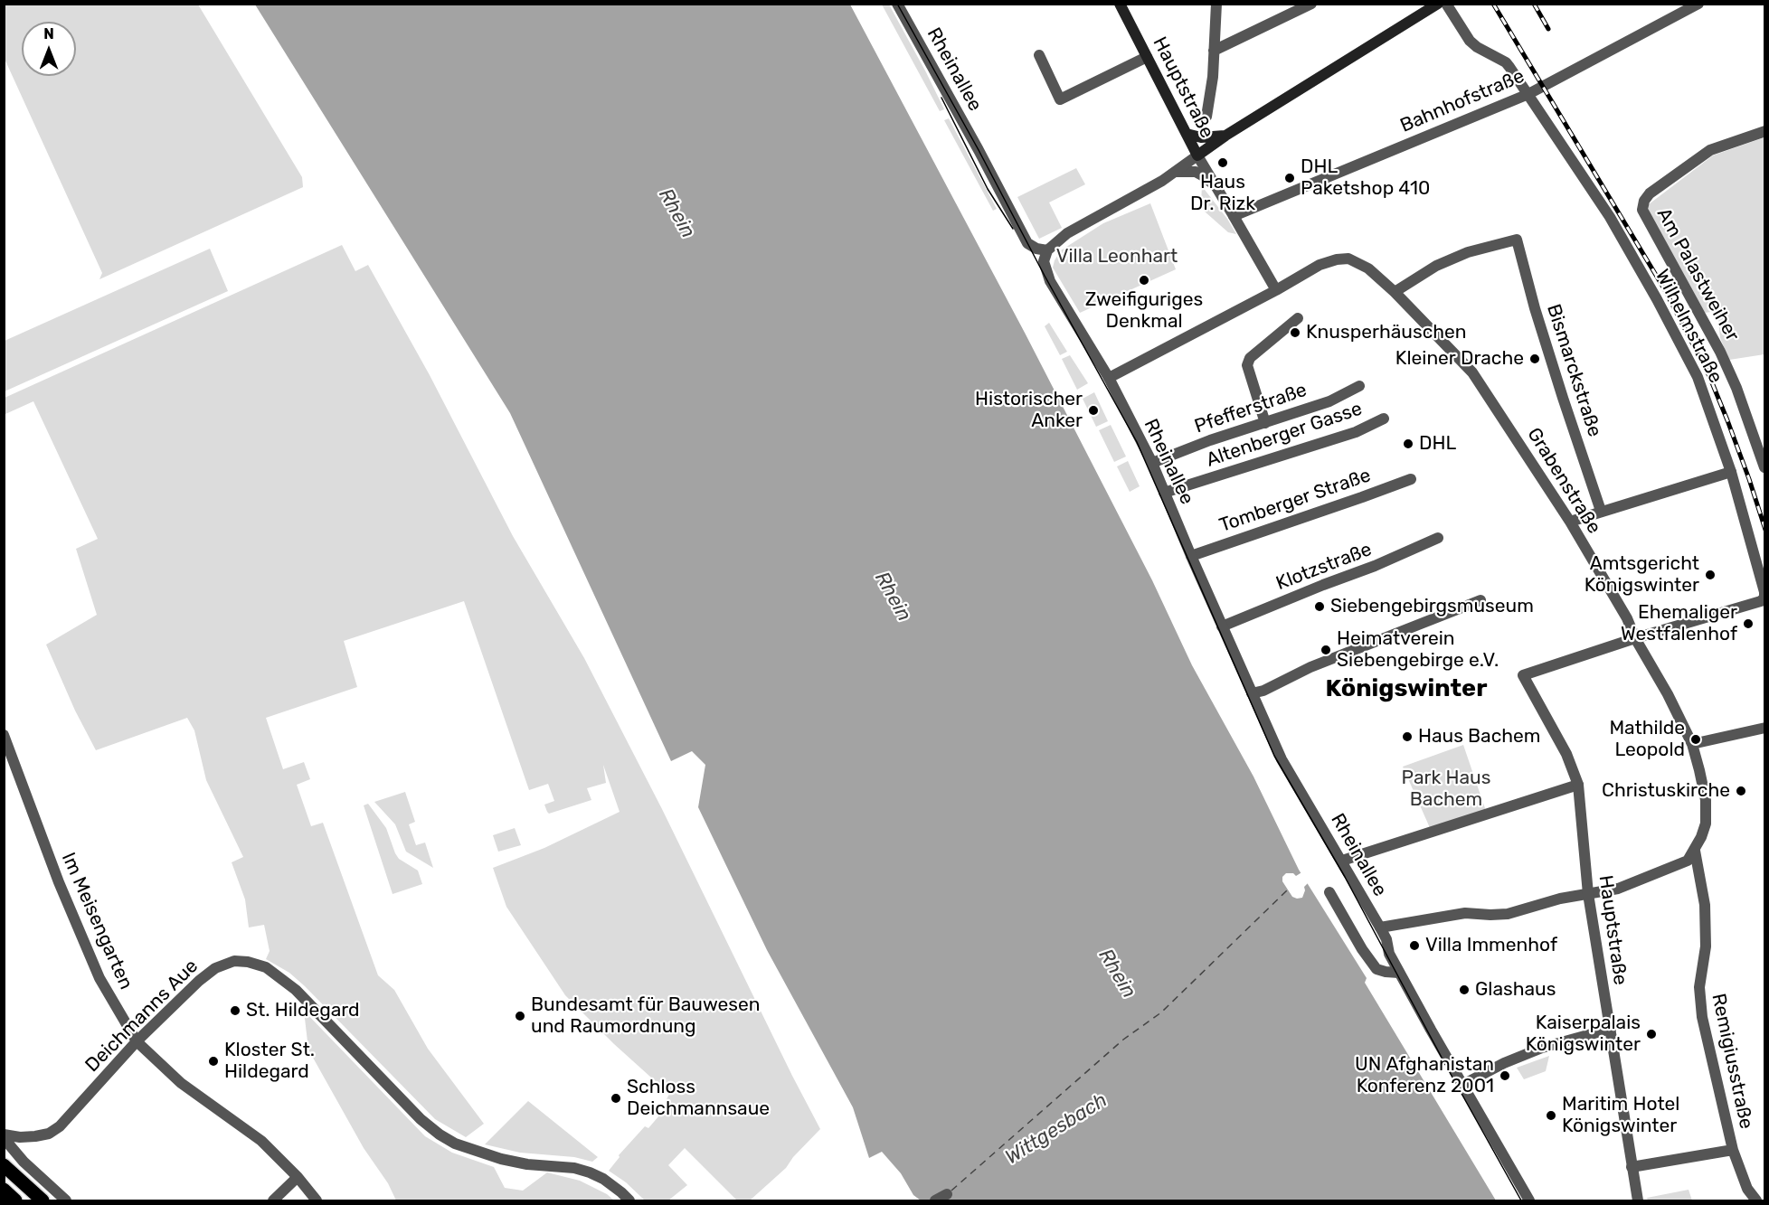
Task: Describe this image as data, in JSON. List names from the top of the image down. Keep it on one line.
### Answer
{"streets":{"main road":["Hauptstraße"],"street":["Rheinallee","Bahnhofstraße","Am Palastweiher","Wilhelmstraße","Bismarckstraße","Pfefferstraße","Altenberger Gasse","Grabenstraße","Tomberger Straße","Klotzstraße","Im Meisengarten","Deichmanns Aue","Remigiusstraße"]},"crossings":[["Rheinallee","Pfefferstraße"],["Rheinallee","Altenberger Gasse"],["Rheinallee","Grabenstraße"],["Rheinallee","Tomberger Straße"],["Rheinallee","Klotzstraße"],["Hauptstraße","Bahnhofstraße"],["Hauptstraße","Grabenstraße"],["Bahnhofstraße","Wilhelmstraße"],["Bismarckstraße","Grabenstraße"],["Grabenstraße","Remigiusstraße"],["Im Meisengarten","Deichmanns Aue"]],"districts":["Königswinter"],"water":["Rhein","Wittgesbach"],"parks":["Villa Leonhart","Park Haus Bachem"],"places":["Haus Dr. Rizk","DHL Paketshop 410","Zweifiguriges Denkmal","Knusperhäuschen","Kleiner Drache","Historischer Anker","DHL","Amtsgericht Königswinter","Siebengebirgsmuseum","Ehemaliger Westfalenhof","Heimatverein Siebengebirge e.V.","Haus Bachem","Mathilde Leopold","Christuskirche","Villa Immenhof","Glashaus","St. Hildegard","Bundesamt für Bauwesen und Raumordnung","Kaiserpalais Königswinter","Kloster St. Hildegard","UN Afghanistan Konferenz 2001","Schloss Deichmannsaue","Maritim Hotel Königswinter"],"north":"top"}
